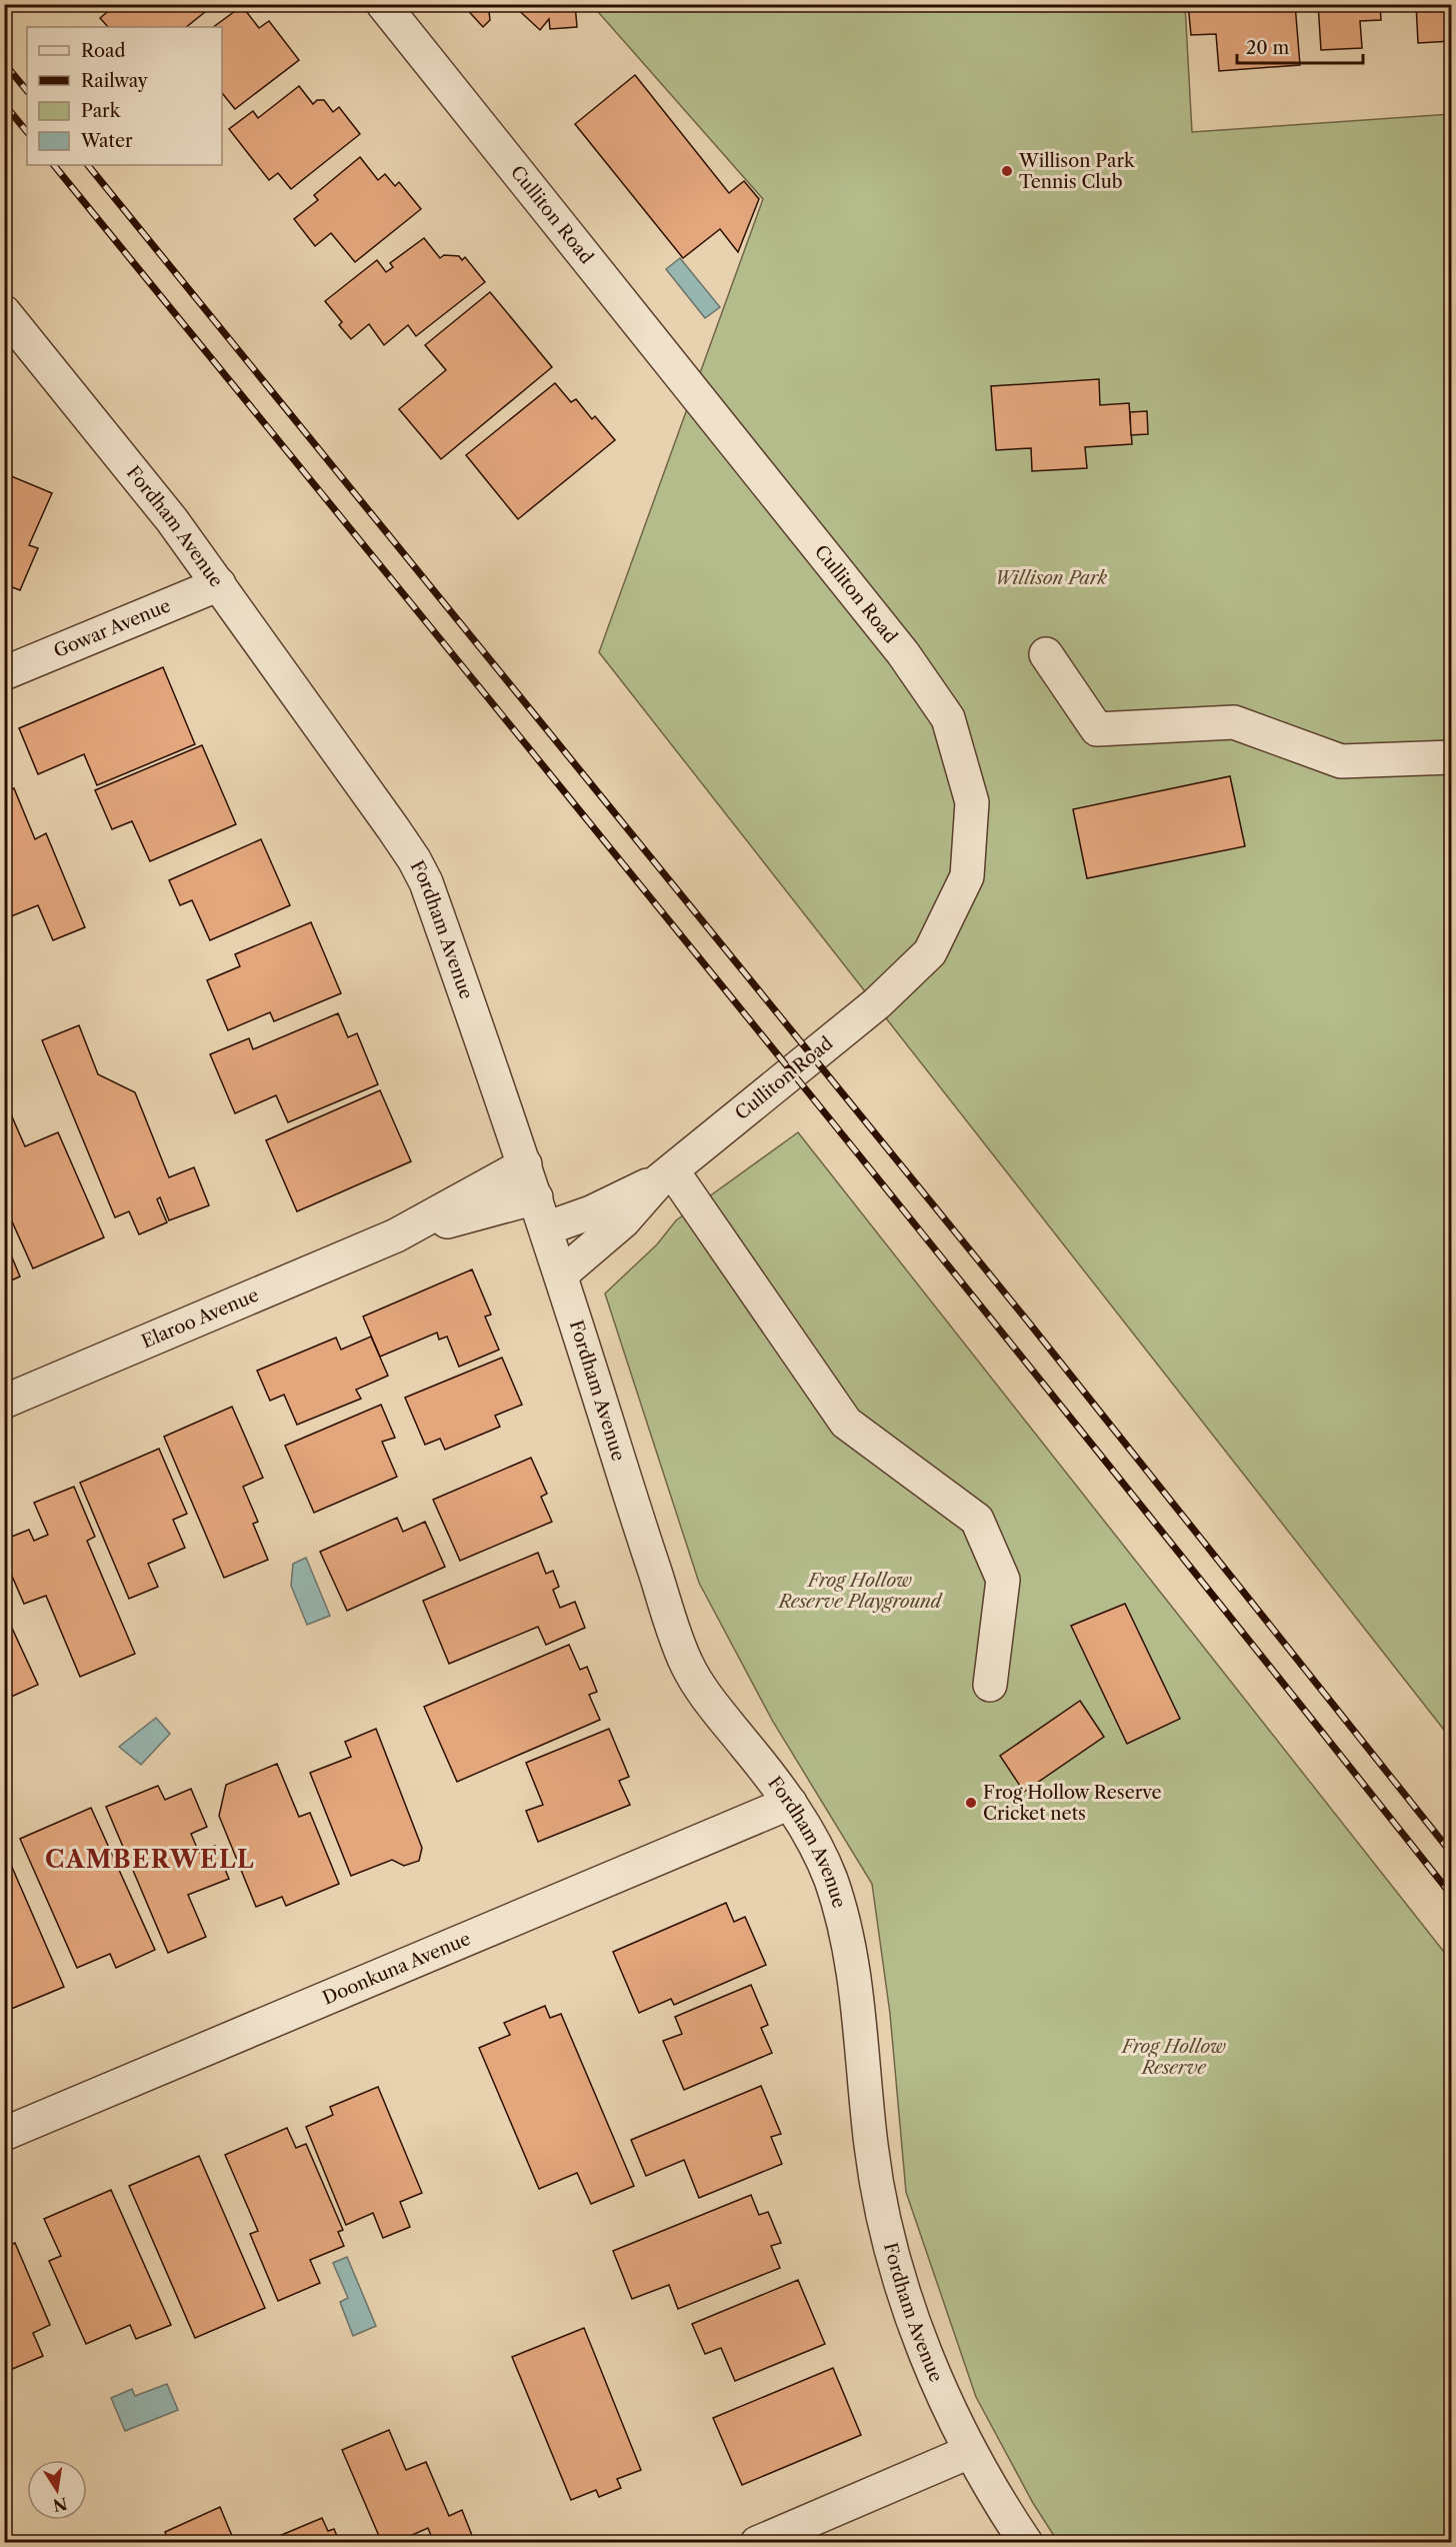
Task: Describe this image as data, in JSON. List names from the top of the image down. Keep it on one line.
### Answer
{"streets":{"street":["Culliton Road","Fordham Avenue","Gowar Avenue","Elaroo Avenue","Doonkuna Avenue"]},"crossings":[["Culliton Road","Fordham Avenue"],["Fordham Avenue","Gowar Avenue"],["Fordham Avenue","Elaroo Avenue"],["Fordham Avenue","Doonkuna Avenue"]],"districts":["CAMBERWELL"],"parks":["Willison Park","Frog Hollow Reserve Playground","Frog Hollow Reserve"],"places":["Willison Park Tennis Club","Frog Hollow Reserve Cricket nets"],"legend":["Road","Railway","Park","Water"],"scale_bar":"20 m","north":"bottom"}
